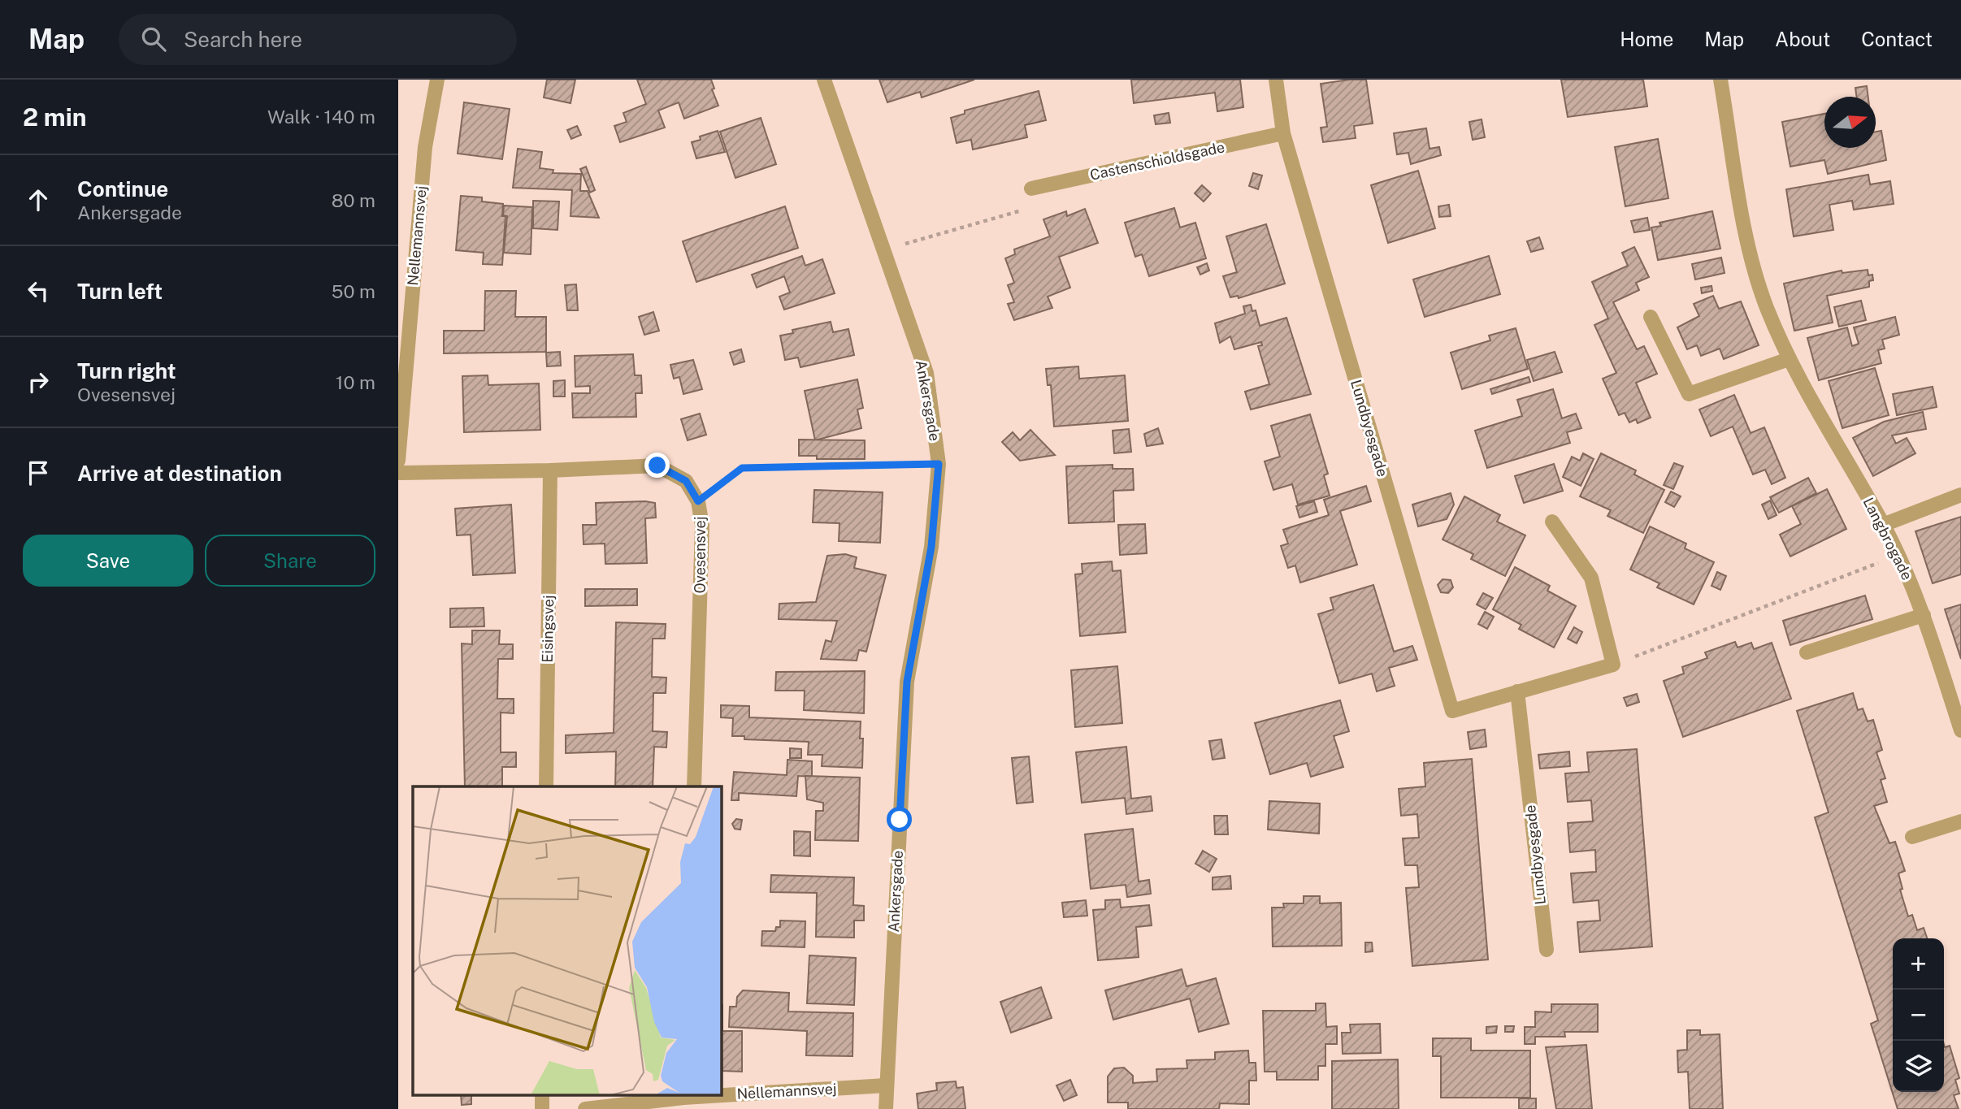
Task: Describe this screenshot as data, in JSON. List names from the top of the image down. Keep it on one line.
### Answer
{"streets":{"street":["Castenschioldsgade","Nellemannsvej","Ankersgade","Lundbyesgade","Langbrogade","Ovesensvej","Eisingsvej"]},"crossings":[["Castenschioldsgade","Lundbyesgade"],["Nellemannsvej","Ankersgade"],["Ovesensvej","Eisingsvej"]],"north":"right","page":{"header":"Map","search":"Search here","nav":["Home","Map","About","Contact"],"heading":["2 min","Walk · 140 m"],"list":[["Continue","Ankersgade","80 m"],["Turn left","50 m"],["Turn right","Ovesensvej","10 m"],"Arrive at destination"],"buttons":["Save","Share"],"map_buttons":["+","−"]}}
